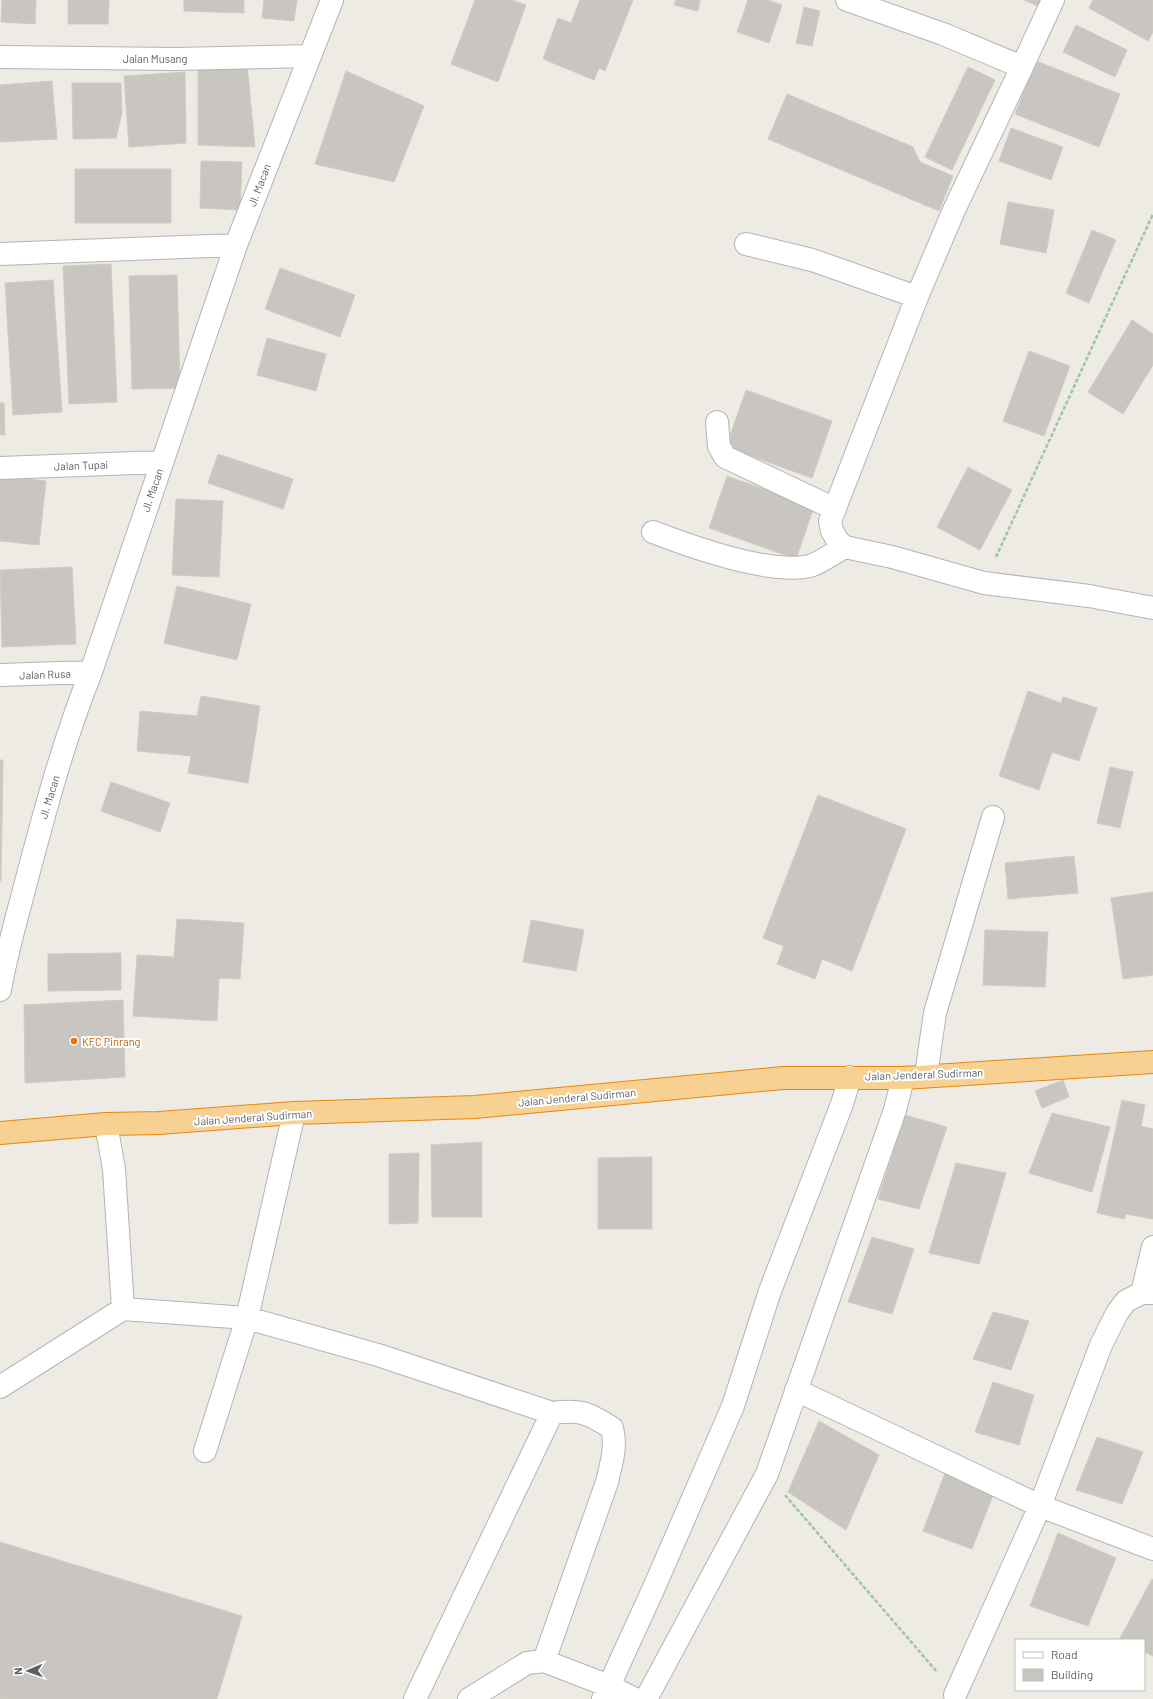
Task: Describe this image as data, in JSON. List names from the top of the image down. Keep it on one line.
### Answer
{"streets":{"highway":["Jalan Jenderal Sudirman"],"street":["Jalan Musang","Jl. Macan","Jalan Tupai","Jalan Rusa"]},"crossings":[["Jalan Musang","Jl. Macan"],["Jl. Macan","Jalan Tupai"],["Jl. Macan","Jalan Rusa"]],"places":["KFC Pinrang"],"legend":["Road","Building"],"north":"left"}
